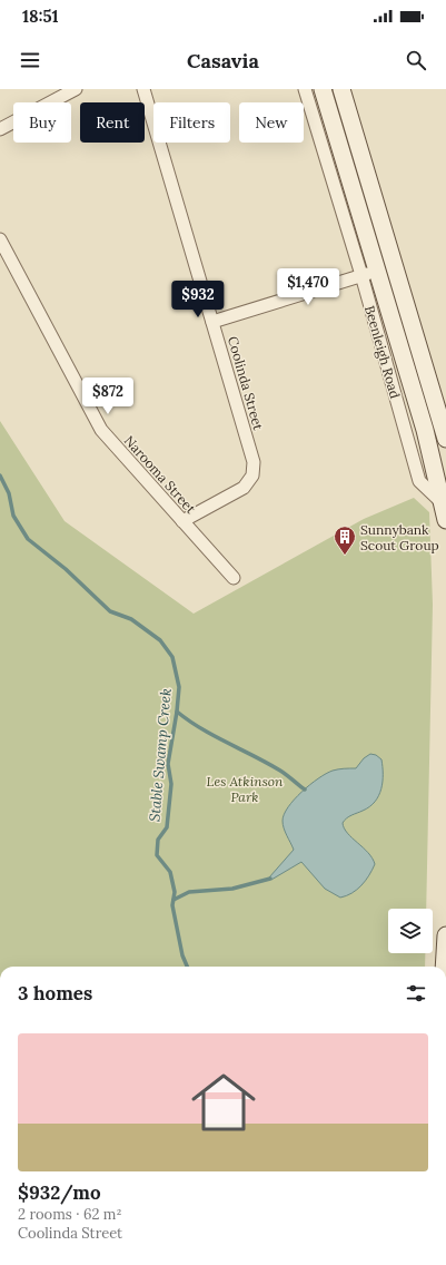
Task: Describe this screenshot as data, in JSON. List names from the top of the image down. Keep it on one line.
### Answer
{"streets":{"main road":["Beenleigh Road"],"street":["Coolinda Street","Narooma Street"]},"crossings":[["Coolinda Street","Narooma Street"]],"water":["Stable Swamp Creek"],"parks":["Les Atkinson Park"],"places":{"building":["Sunnybank Scout Group"]},"page":{"status":"18:51","header":"Casavia","chip":["Buy","Rent","Filters","New"],"price":["$1,470","$932","$872"],"heading":"3 homes","list":[{"name":"$932/mo","note":"2 rooms · 62 m² · Coolinda Street"}]}}
